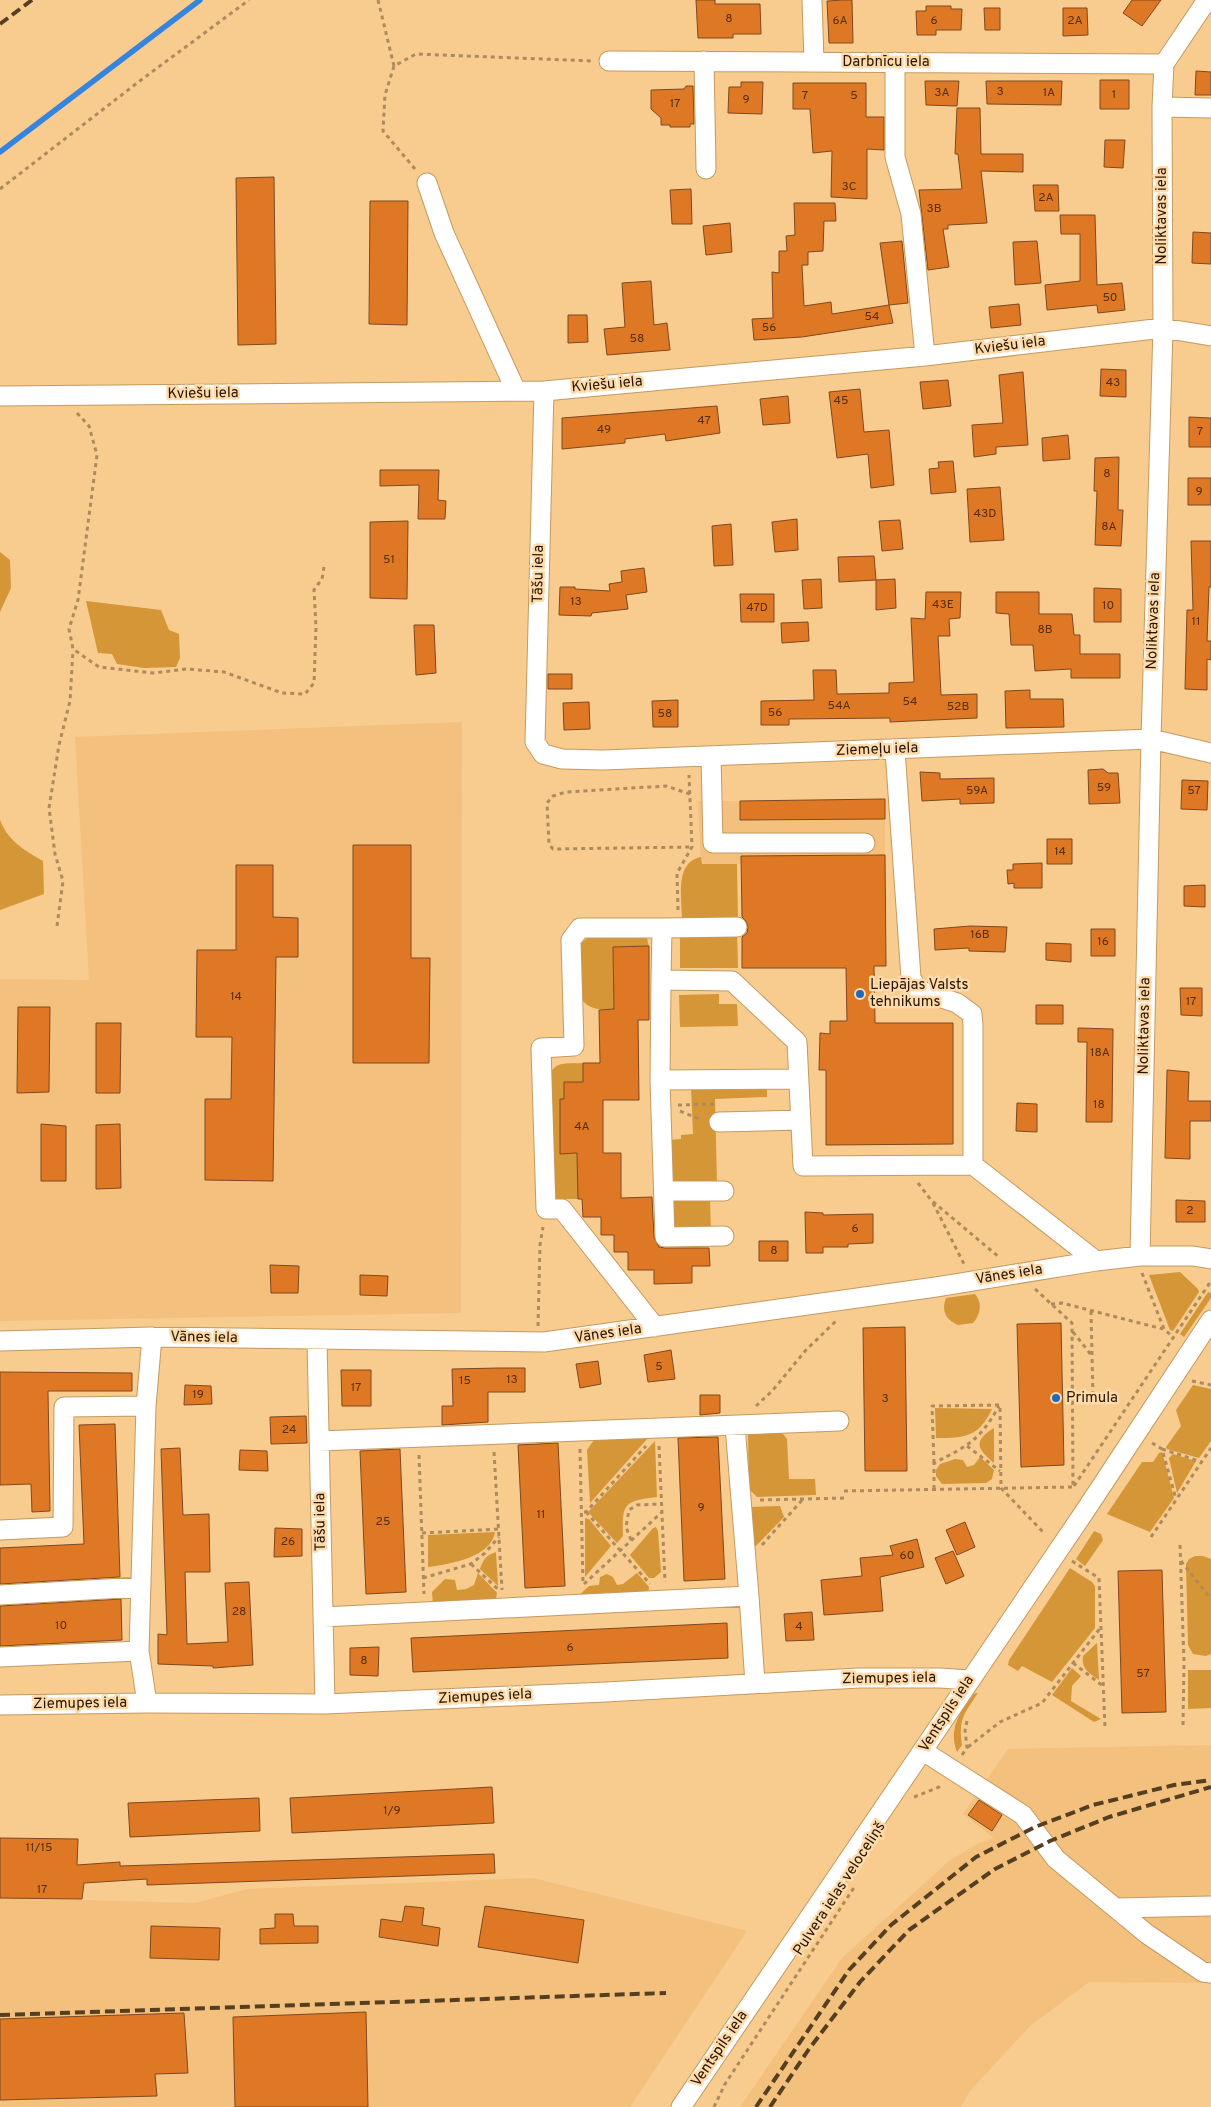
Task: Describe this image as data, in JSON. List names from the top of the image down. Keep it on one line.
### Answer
{"streets":{"street":["Darbnīcu iela","Noliktavas iela","Kviešu iela","Tāšu iela","Ziemeļu iela","Vānes iela","Ziemupes iela","Ventspils iela"],"path":["Pulvera ielas veloceliņš"]},"crossings":[["Darbnīcu iela","Noliktavas iela"],["Noliktavas iela","Kviešu iela"],["Noliktavas iela","Ziemeļu iela"],["Noliktavas iela","Vānes iela"],["Kviešu iela","Tāšu iela"],["Tāšu iela","Ziemeļu iela"],["Tāšu iela","Vānes iela"],["Tāšu iela","Ziemupes iela"],["Ziemupes iela","Ventspils iela"]],"places":["Liepājas Valsts tehnikums","Primula"],"house_numbers":["8","6A","6","2A","3","3A","1A","1","7","5","9","17","3C","2A","3B","50","54","56","58","43","45","47","49","7","8","9","43D","8A","51","13","43E","10","47D","11","8B","54","54A","52B","56","58","59","59A","57","14","16B","16","14","17","18A","18","4A","2","6","8","5","13","15","17","19","3","24","9","11","25","26","60","28","10","4","6","8","57","1/9","11/15","17"]}
